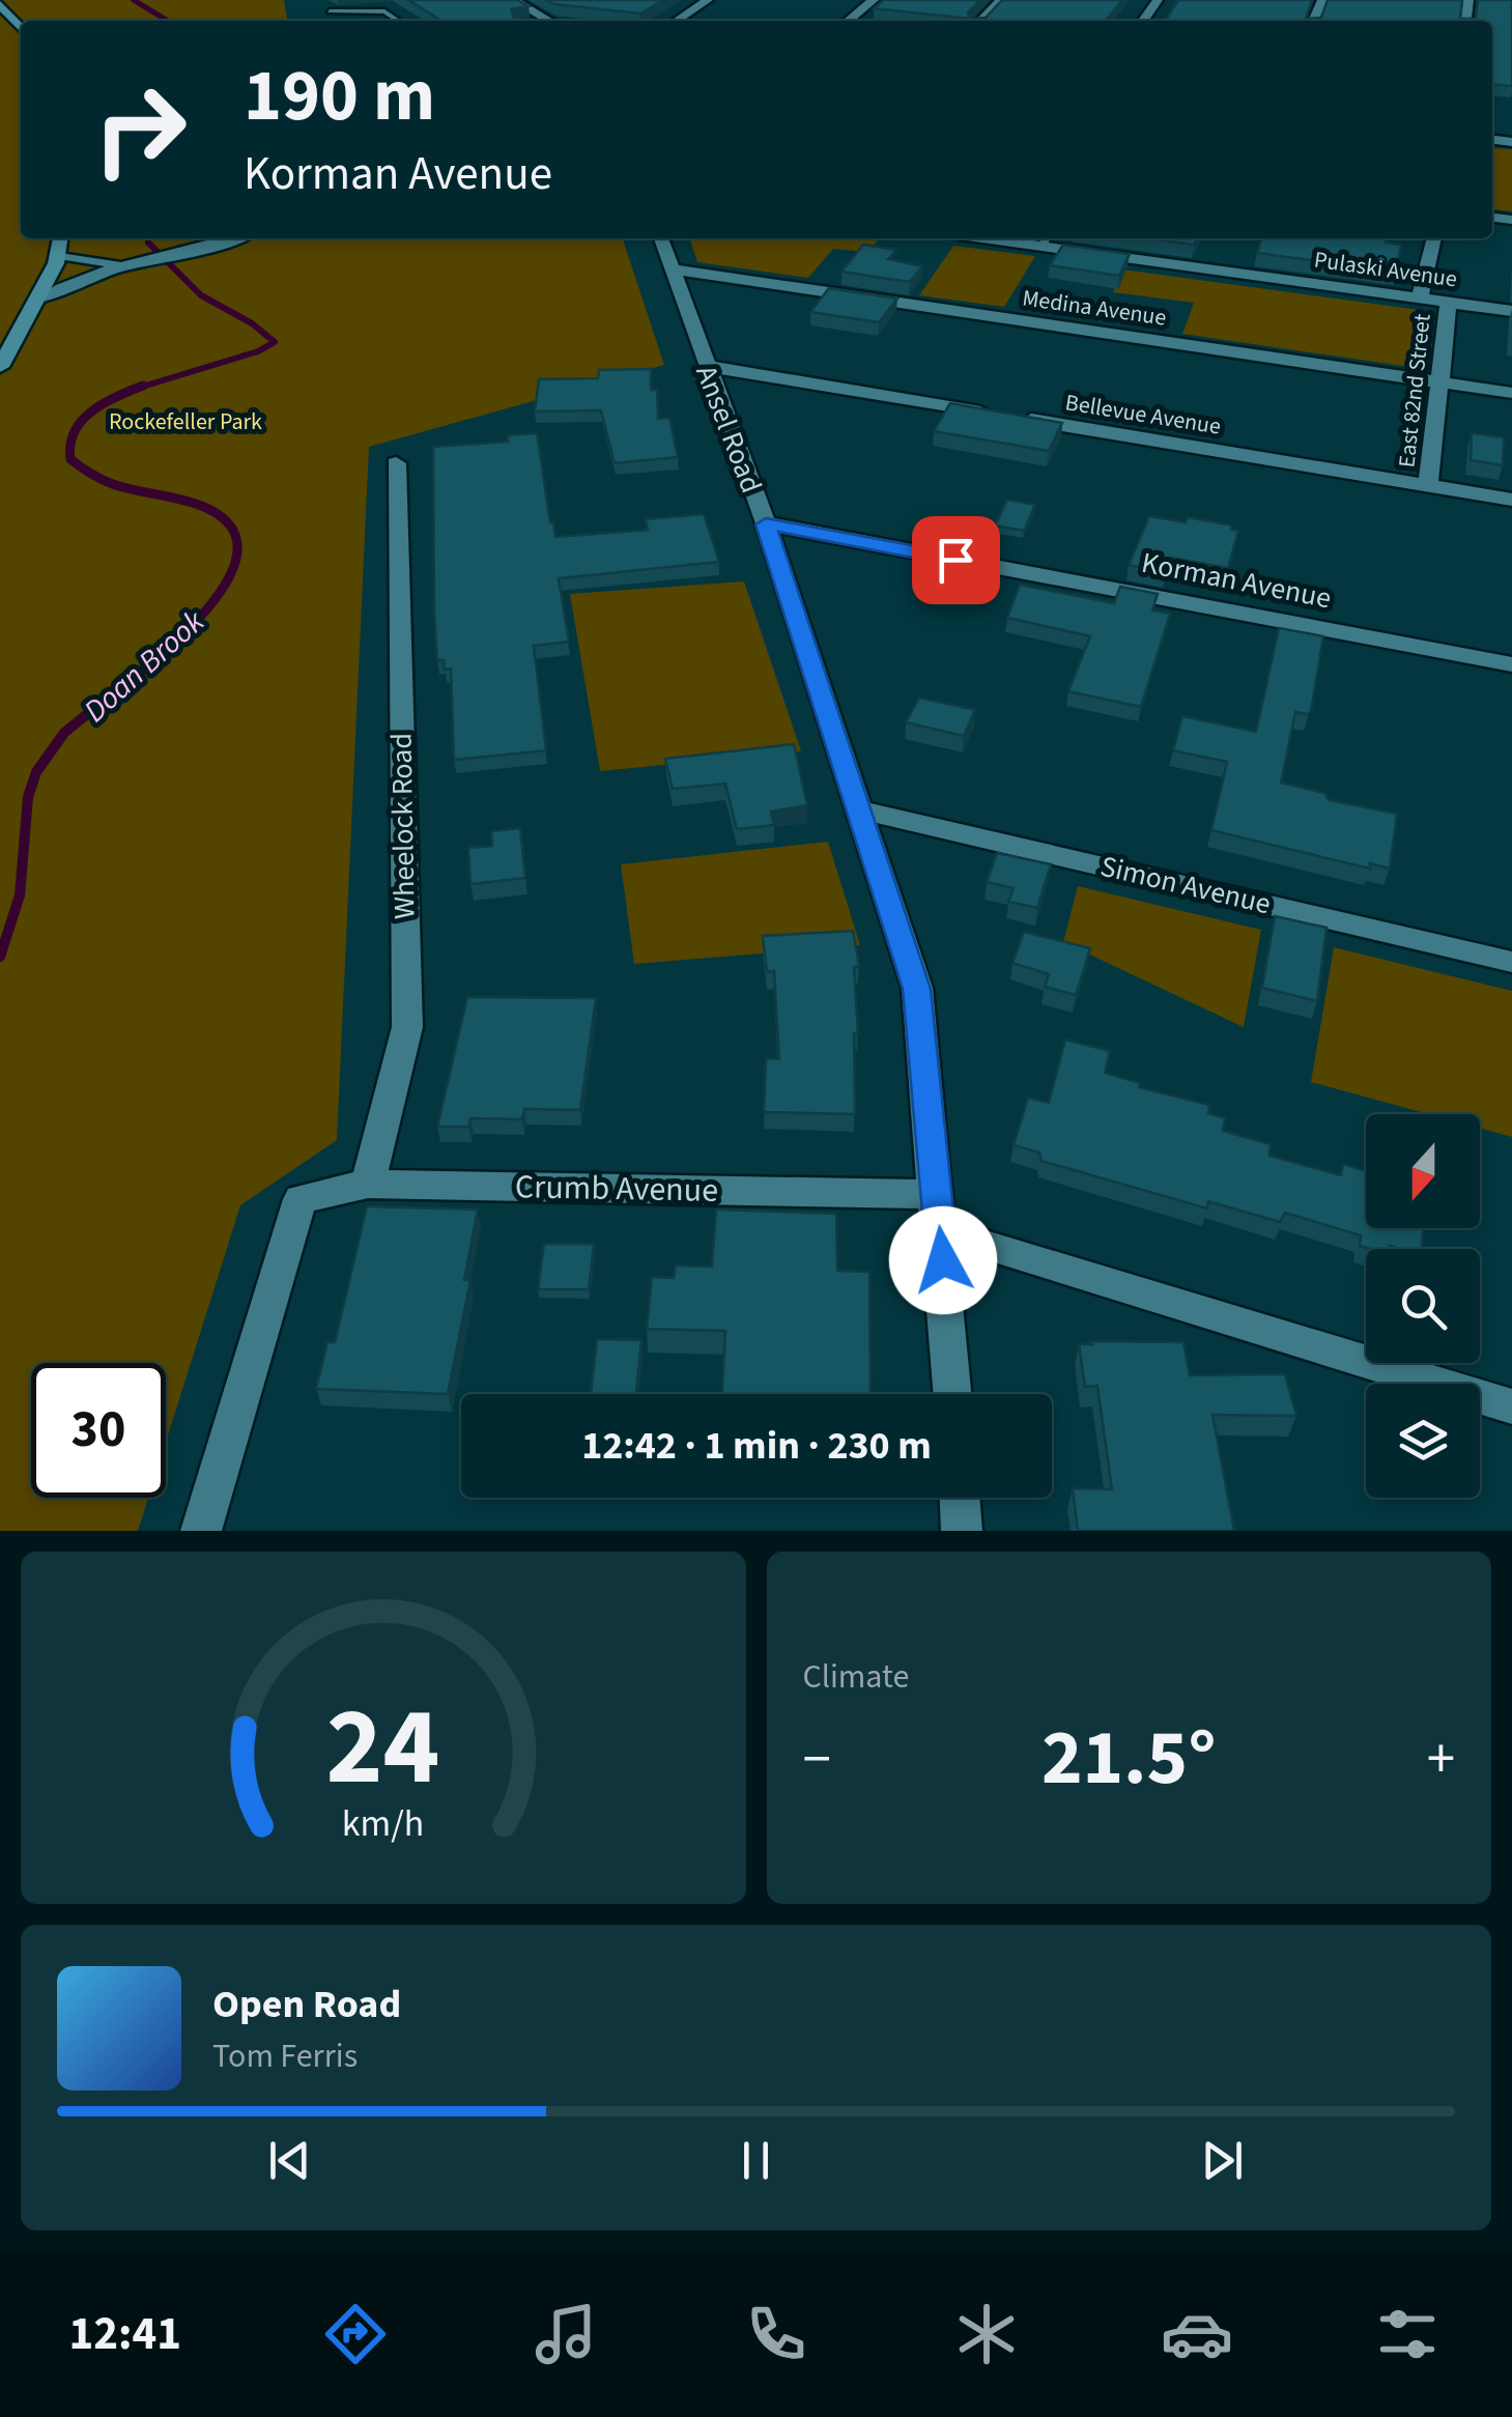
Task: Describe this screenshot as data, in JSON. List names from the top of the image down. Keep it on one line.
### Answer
{"streets":{"street":["Pulaski Avenue","Medina Avenue","East 82nd Street","Bellevue Avenue","Ansel Road","Korman Avenue","Wheelock Road","Simon Avenue","Crumb Avenue"]},"crossings":[["Pulaski Avenue","East 82nd Street"],["Medina Avenue","East 82nd Street"],["Medina Avenue","Ansel Road"],["East 82nd Street","Bellevue Avenue"],["Bellevue Avenue","Ansel Road"],["Ansel Road","Korman Avenue"],["Ansel Road","Simon Avenue"],["Ansel Road","Crumb Avenue"],["Wheelock Road","Crumb Avenue"]],"water":["Doan Brook"],"parks":["Rockefeller Park"],"north":"bottom","page":{"turn":["190 m","Korman Avenue"],"limit":"30","trip":"12:42 · 1 min · 230 m","tile":"Climate","heat":["−","21.5°","+"],"song":["Open Road","Tom Ferris"],"tabs":"12:41","gauge":["24","km/h"]}}
